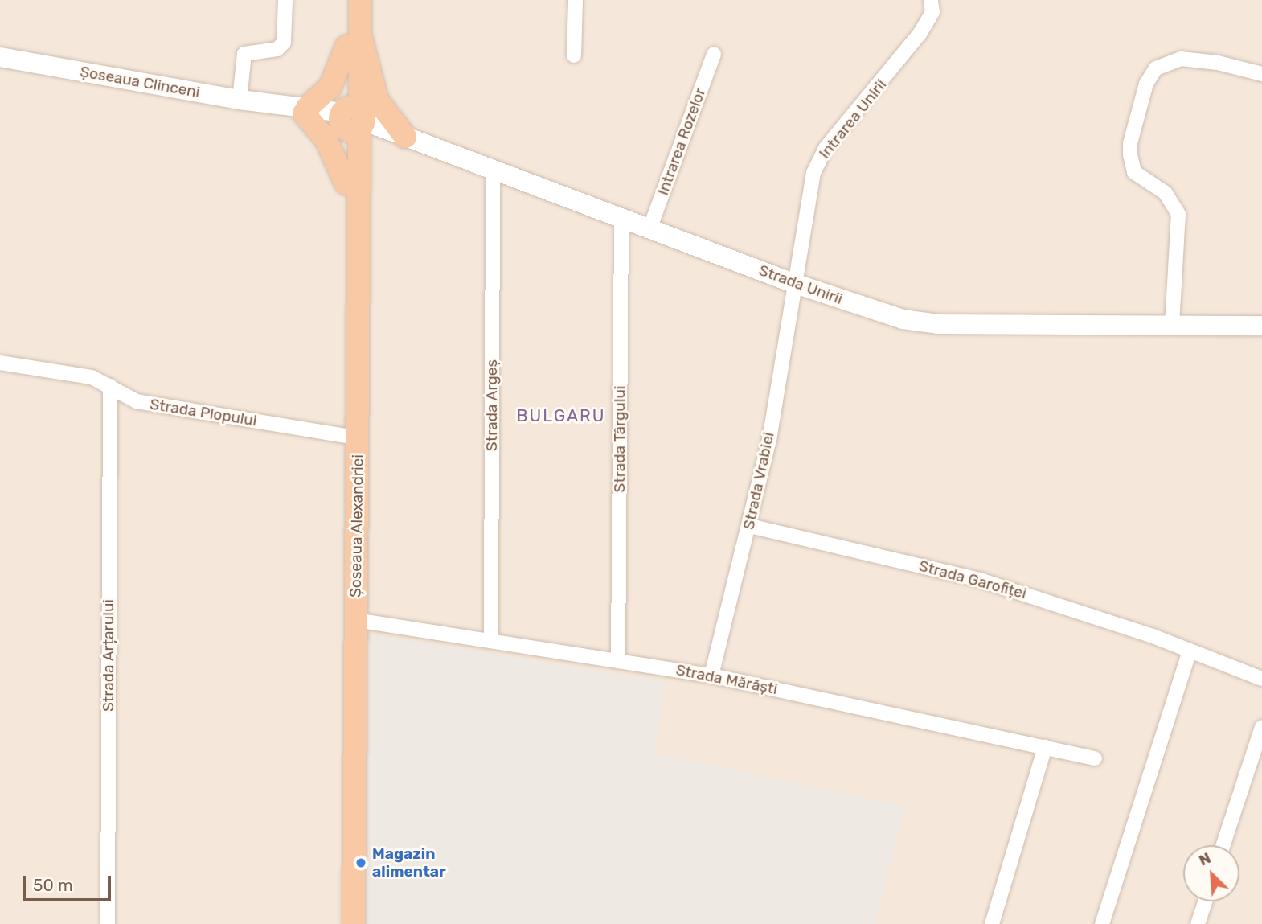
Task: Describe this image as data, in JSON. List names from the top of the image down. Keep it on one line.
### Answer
{"streets":{"highway":["Șoseaua Alexandriei"],"main road":["Șoseaua Clinceni","Strada Unirii"],"street":["Intrarea Unirii","Intrarea Rozelor","Strada Argeș","Strada Plopului","Strada Târgului","Strada Vrabiei","Strada Garofiței","Strada Arțarului","Strada Mărăști"]},"crossings":[["Șoseaua Clinceni","Strada Unirii"],["Șoseaua Clinceni","Șoseaua Alexandriei"],["Intrarea Unirii","Strada Unirii"],["Intrarea Unirii","Strada Vrabiei"],["Intrarea Rozelor","Strada Unirii"],["Strada Unirii","Strada Argeș"],["Strada Unirii","Strada Târgului"],["Strada Unirii","Strada Vrabiei"],["Strada Unirii","Șoseaua Alexandriei"],["Strada Argeș","Strada Mărăști"],["Strada Plopului","Șoseaua Alexandriei"],["Strada Plopului","Strada Arțarului"],["Strada Târgului","Strada Mărăști"],["Strada Vrabiei","Strada Garofiței"],["Strada Vrabiei","Strada Mărăști"],["Șoseaua Alexandriei","Strada Mărăști"]],"districts":["BULGARU"],"places":["Magazin alimentar"],"scale_bar":"50 m","north":"top left"}
